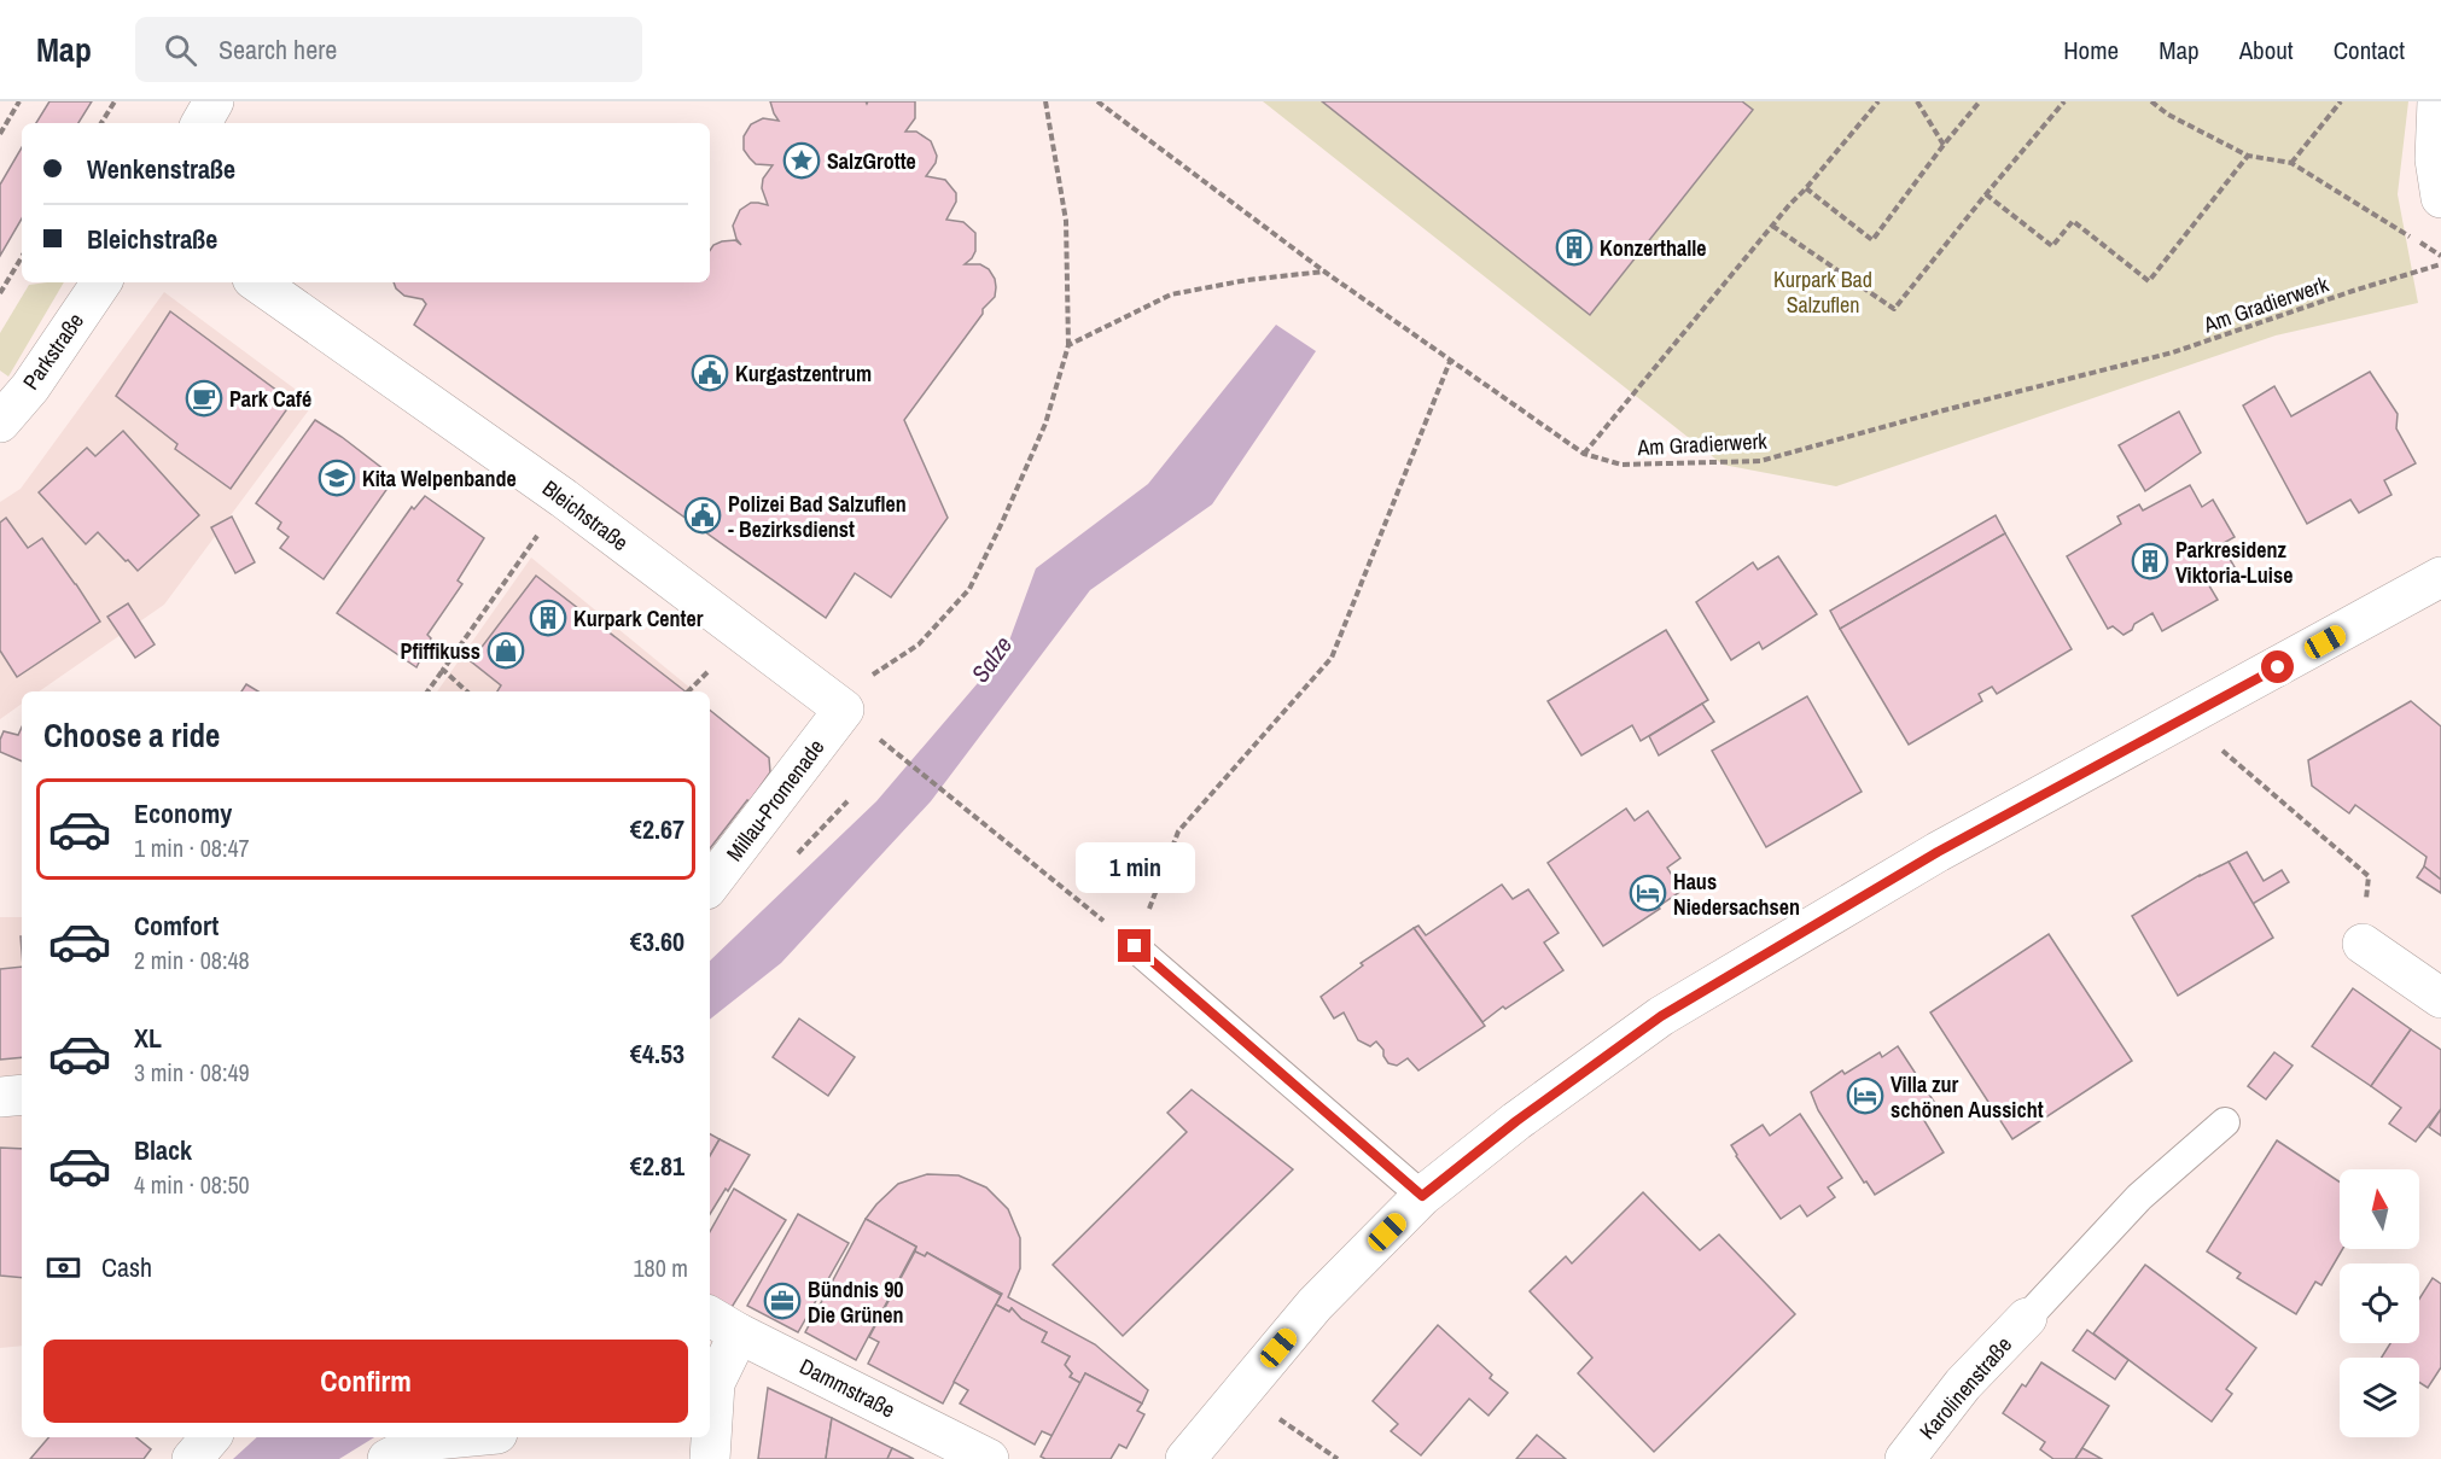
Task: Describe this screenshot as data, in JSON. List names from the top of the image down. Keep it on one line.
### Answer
{"streets":{"street":["Parkstraße","Bleichstraße","Millau-Promenade","Dammstraße","Karolinenstraße"],"path":["Am Gradierwerk"]},"crossings":[["Bleichstraße","Millau-Promenade"]],"water":["Salze"],"parks":["Kurpark Bad Salzuflen"],"places":{"place":["SalzGrotte"],"building":["Konzerthalle","Parkresidenz Viktoria-Luise","Kurpark Center"],"public building":["Kurgastzentrum","Polizei Bad Salzuflen - Bezirksdienst"],"cafe":["Park Café"],"school or university":["Kita Welpenbande"],"shop":["Pfiffikuss"],"hotel":["Haus Niedersachsen","Villa zur schönen Aussicht"],"office":["Bündnis 90 Die Grünen"]},"north":"top","page":{"header":"Map","search":"Search here","nav":["Home","Map","About","Contact"],"banner":["Wenkenstraße","Bleichstraße"],"heading":"Choose a ride","list":[{"name":"Economy","note":"1 min · 08:47","value":"€2.67"},{"name":"Comfort","note":"2 min · 08:48","value":"€3.60"},{"name":"XL","note":"3 min · 08:49","value":"€4.53"},{"name":"Black","note":"4 min · 08:50","value":"€2.81"}],"bubble":"1 min","pay":["Cash","180 m"],"buttons":"Confirm"}}
